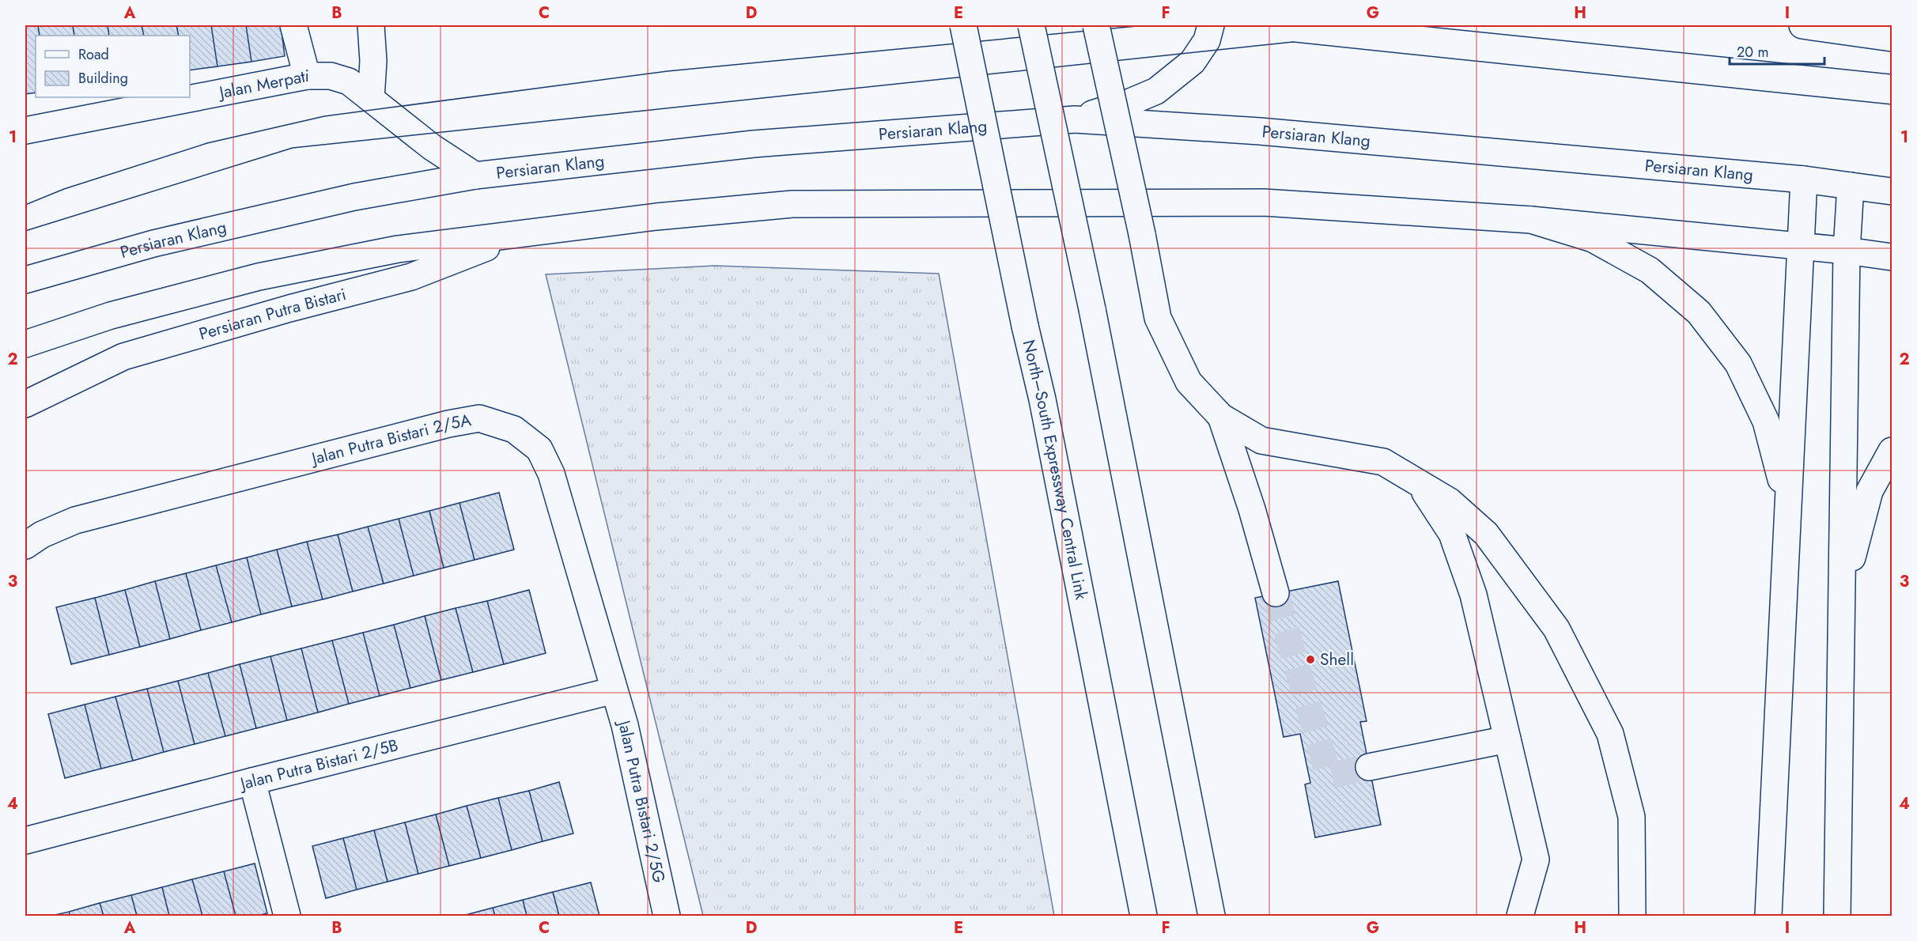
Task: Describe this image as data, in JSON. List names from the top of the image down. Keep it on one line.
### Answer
{"streets":{"main road":["Jalan Merpati","Persiaran Klang","Persiaran Putra Bistari","Jalan Putra Bistari 2/5A","North–South Expressway Central Link","Jalan Putra Bistari 2/5B","Jalan Putra Bistari 2/5G"]},"crossings":[["Jalan Merpati","Persiaran Klang"],["Jalan Putra Bistari 2/5A","Jalan Putra Bistari 2/5B"],["Jalan Putra Bistari 2/5A","Jalan Putra Bistari 2/5G"],["Jalan Putra Bistari 2/5B","Jalan Putra Bistari 2/5G"]],"places":["Shell"],"legend":["Road","Building"],"scale_bar":"20 m","grid":{"columns":["A","B","C","D","E","F","G","H","I"],"rows":["1","2","3","4"]}}
